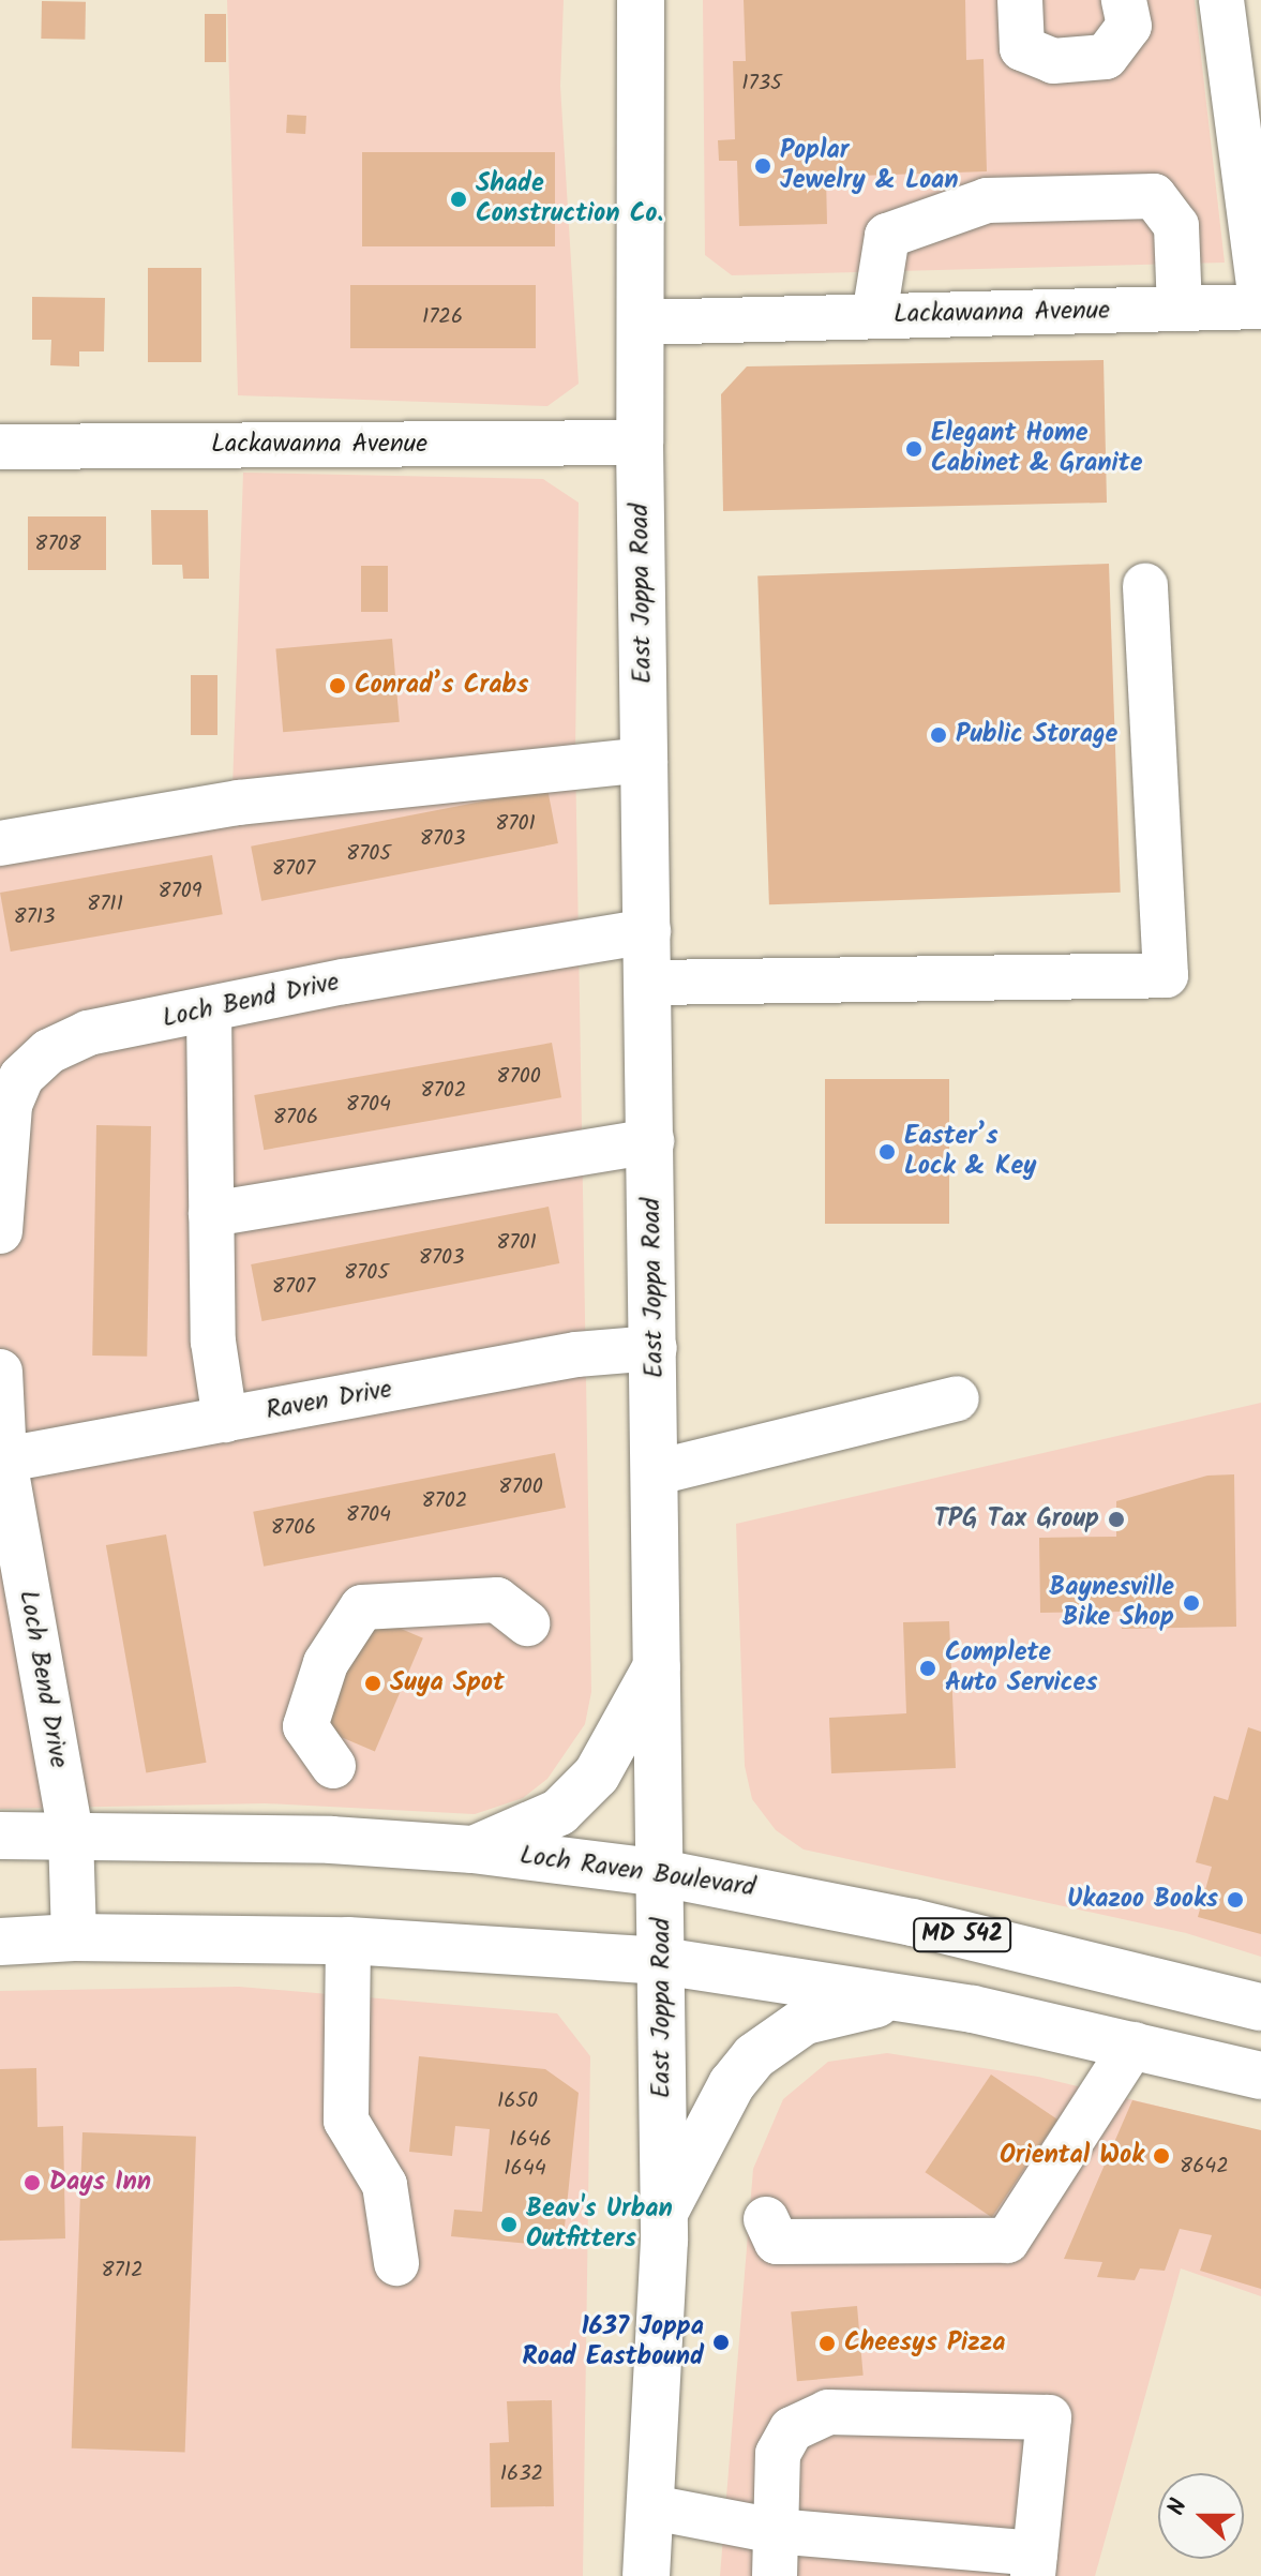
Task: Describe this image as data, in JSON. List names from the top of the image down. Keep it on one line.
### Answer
{"streets":{"main road":["East Joppa Road","Loch Raven Boulevard","MD 542"],"street":["Lackawanna Avenue","Loch Bend Drive","Raven Drive"]},"crossings":[["Lackawanna Avenue","East Joppa Road"],["East Joppa Road","Loch Bend Drive"],["East Joppa Road","Raven Drive"],["East Joppa Road","Loch Raven Boulevard"],["Loch Bend Drive","Raven Drive"],["Loch Bend Drive","Loch Raven Boulevard"]],"places":["Poplar Jewelry & Loan","Shade Construction Co.","Elegant Home Cabinet & Granite","Conrad’s Crabs","Public Storage","Easter’s Lock & Key","TPG Tax Group","Baynesville Bike Shop","Complete Auto Services","Suya Spot","Ukazoo Books","Oriental Wok","Days Inn","Beav's Urban Outfitters","1637 Joppa Road Eastbound","Cheesys Pizza"],"house_numbers":["1735","1726","8708","8701","8703","8705","8707","8709","8711","8713","8700","8702","8704","8706","8701","8703","8705","8707","8700","8702","8704","8706","1650","1646","8642","1644","8712","1632"],"north":"left"}
